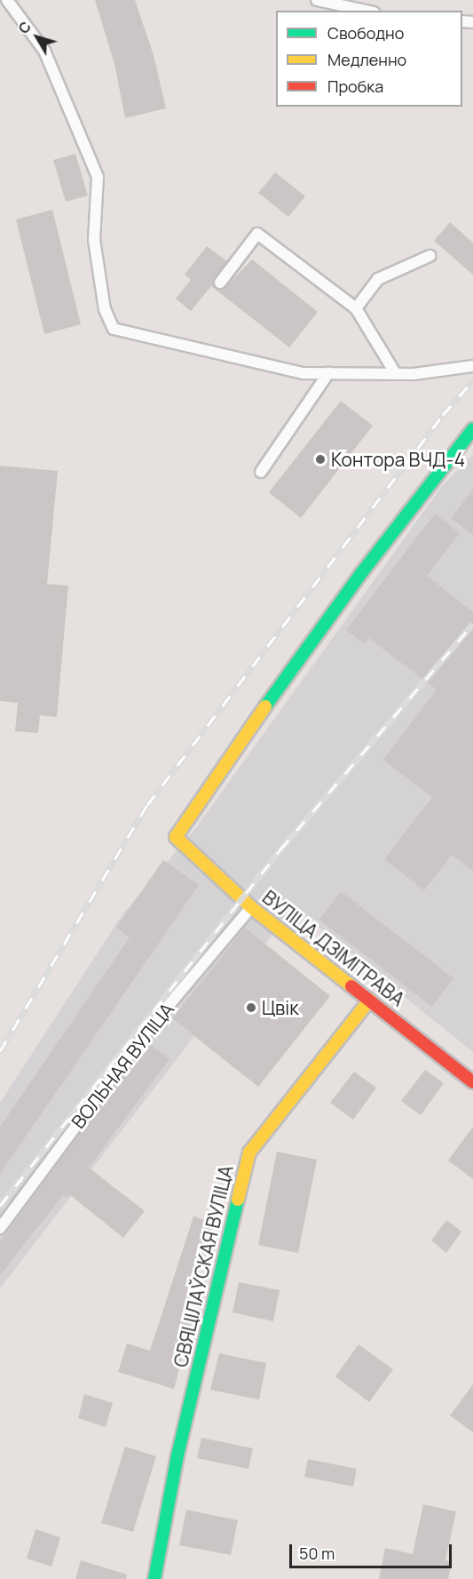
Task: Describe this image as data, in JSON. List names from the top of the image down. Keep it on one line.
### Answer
{"streets":{"street":["ВУЛІЦА ДЗІМІТРАВА","СВЯЦІЛАЎСКАЯ ВУЛІЦА"],"lane":["ВОЛЬНАЯ ВУЛІЦА"]},"crossings":[["ВУЛІЦА ДЗІМІТРАВА","ВОЛЬНАЯ ВУЛІЦА"],["ВУЛІЦА ДЗІМІТРАВА","СВЯЦІЛАЎСКАЯ ВУЛІЦА"]],"places":["Контора ВЧД-4","Цвік"],"legend":["Свободно","Медленно","Пробка"],"scale_bar":"50 m","north":"top left"}
